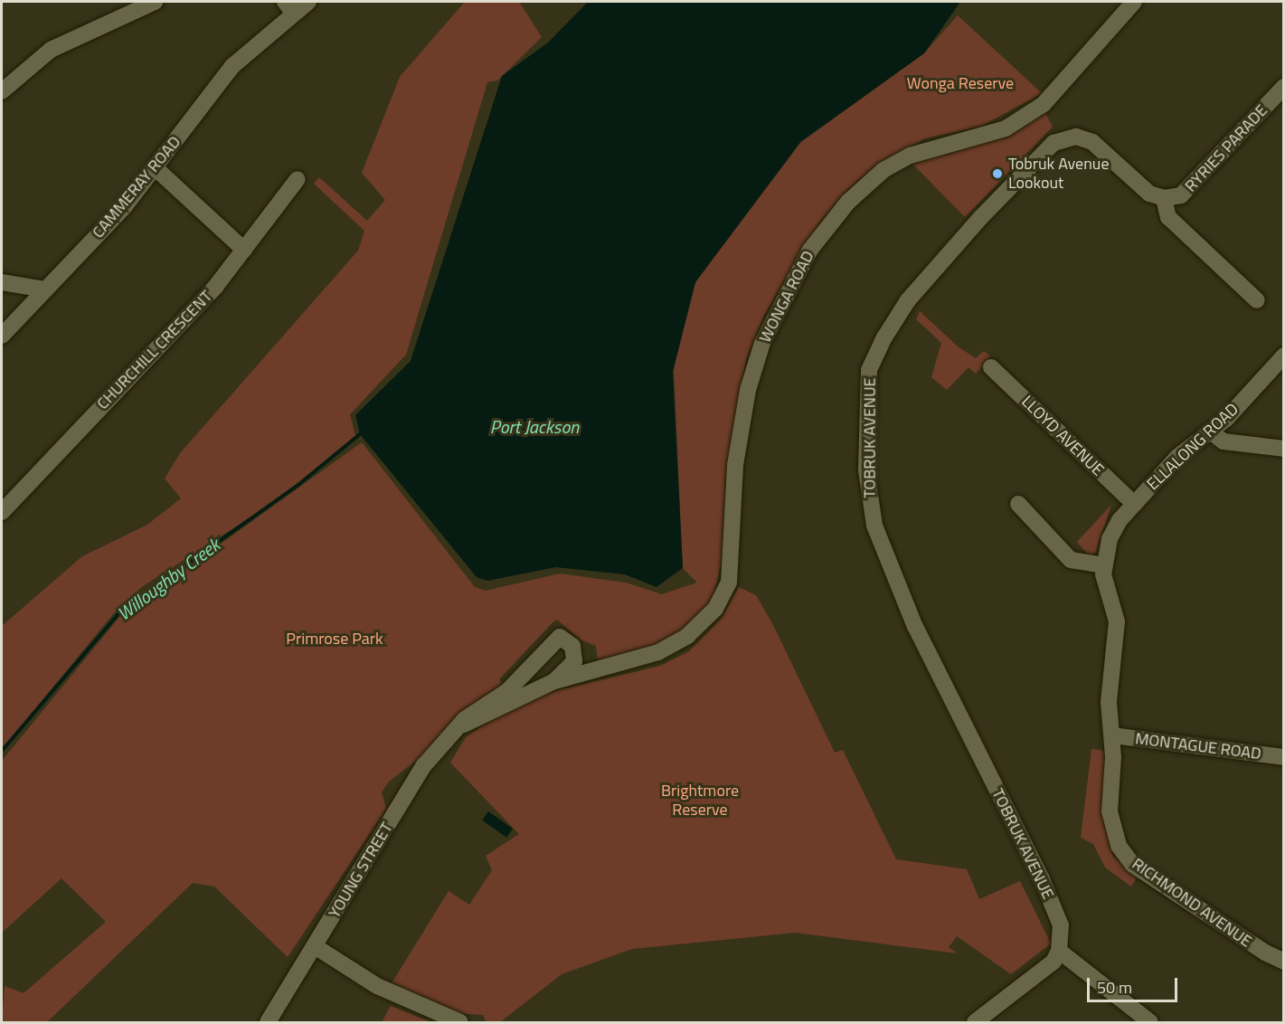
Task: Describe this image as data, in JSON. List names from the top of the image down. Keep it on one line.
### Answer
{"streets":{"street":["RYRIES PARADE","CAMMERAY ROAD","WONGA ROAD","CHURCHILL CRESCENT","LLOYD AVENUE","TOBRUK AVENUE","ELLALONG ROAD","MONTAGUE ROAD","YOUNG STREET","RICHMOND AVENUE"]},"crossings":[["RYRIES PARADE","TOBRUK AVENUE"],["WONGA ROAD","YOUNG STREET"],["LLOYD AVENUE","ELLALONG ROAD"],["ELLALONG ROAD","MONTAGUE ROAD"],["ELLALONG ROAD","RICHMOND AVENUE"],["MONTAGUE ROAD","RICHMOND AVENUE"]],"water":["Port Jackson","Willoughby Creek"],"parks":["Wonga Reserve","Primrose Park","Brightmore Reserve"],"places":["Tobruk Avenue Lookout"],"scale_bar":"50 m"}
